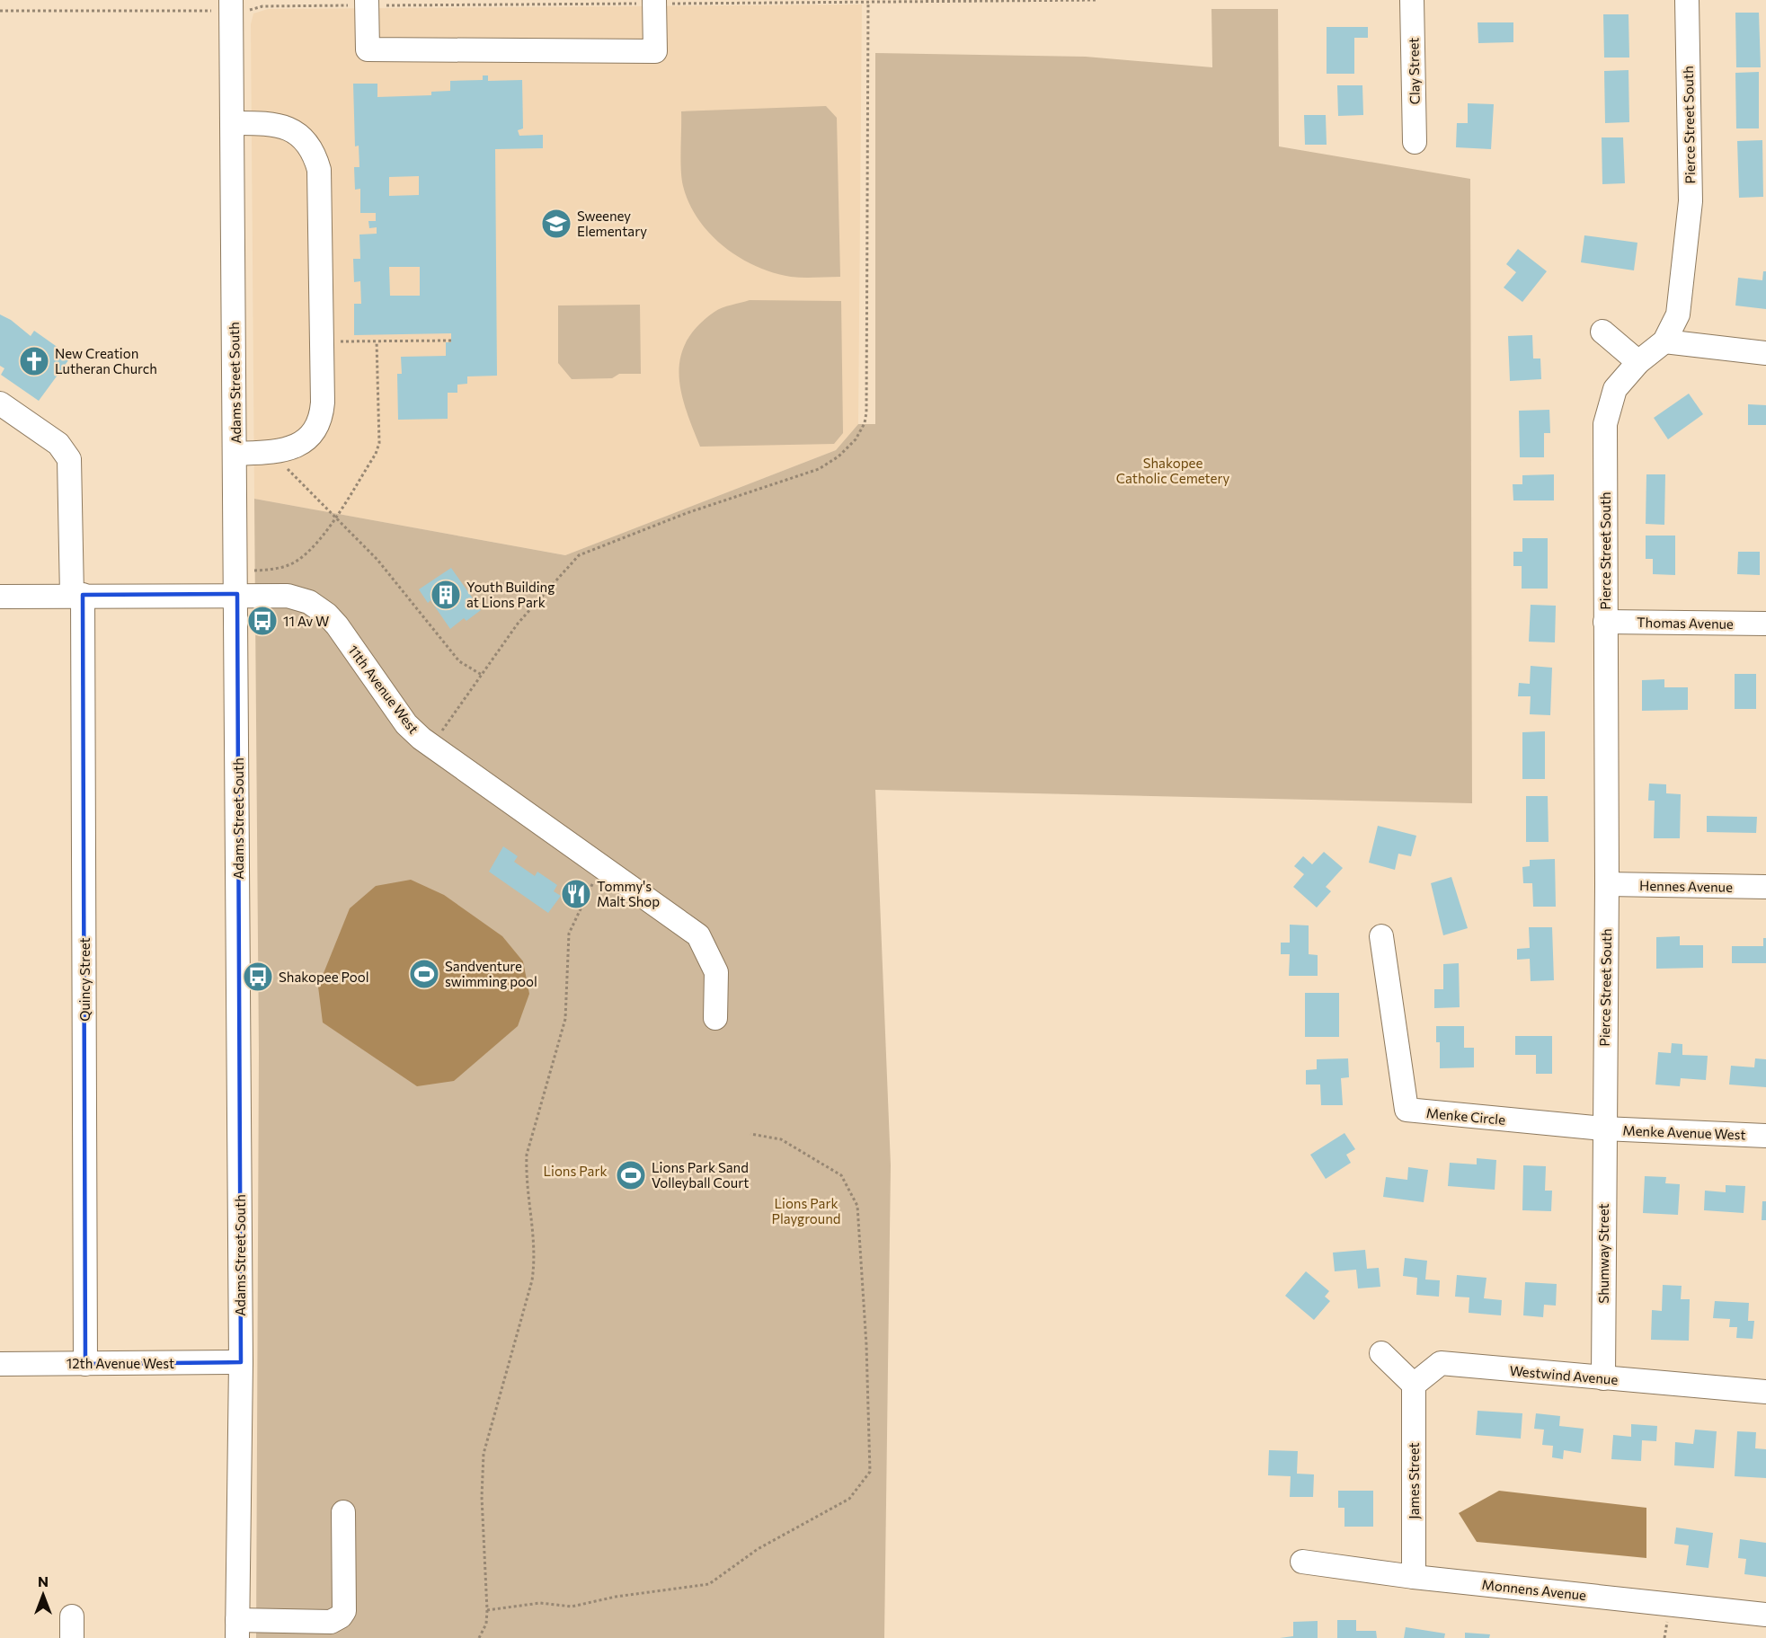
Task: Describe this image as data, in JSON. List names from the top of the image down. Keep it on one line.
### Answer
{"streets":{"street":["Clay Street","Pierce Street South","Adams Street South","Thomas Avenue","11th Avenue West","Hennes Avenue","Quincy Street","Menke Circle","Menke Avenue West","Shumway Street","12th Avenue West","Westwind Avenue","James Street","Monnens Avenue"]},"crossings":[["Pierce Street South","Thomas Avenue"],["Pierce Street South","Hennes Avenue"],["Pierce Street South","Menke Circle"],["Pierce Street South","Menke Avenue West"],["Pierce Street South","Shumway Street"],["Adams Street South","11th Avenue West"],["Adams Street South","12th Avenue West"],["11th Avenue West","Quincy Street"],["Quincy Street","12th Avenue West"],["Menke Circle","Menke Avenue West"],["Menke Circle","Shumway Street"],["Menke Avenue West","Shumway Street"],["Shumway Street","Westwind Avenue"],["Westwind Avenue","James Street"],["James Street","Monnens Avenue"]],"parks":["Shakopee Catholic Cemetery","Lions Park","Lions Park Playground"],"places":{"school or university":["Sweeney Elementary"],"church":["New Creation Lutheran Church"],"building":["Youth Building at Lions Park"],"bus stop":["11 Av W","Shakopee Pool"],"restaurant":["Tommy's Malt Shop"],"sports":["Sandventure swimming pool","Lions Park Sand Volleyball Court"]},"north":"top"}
